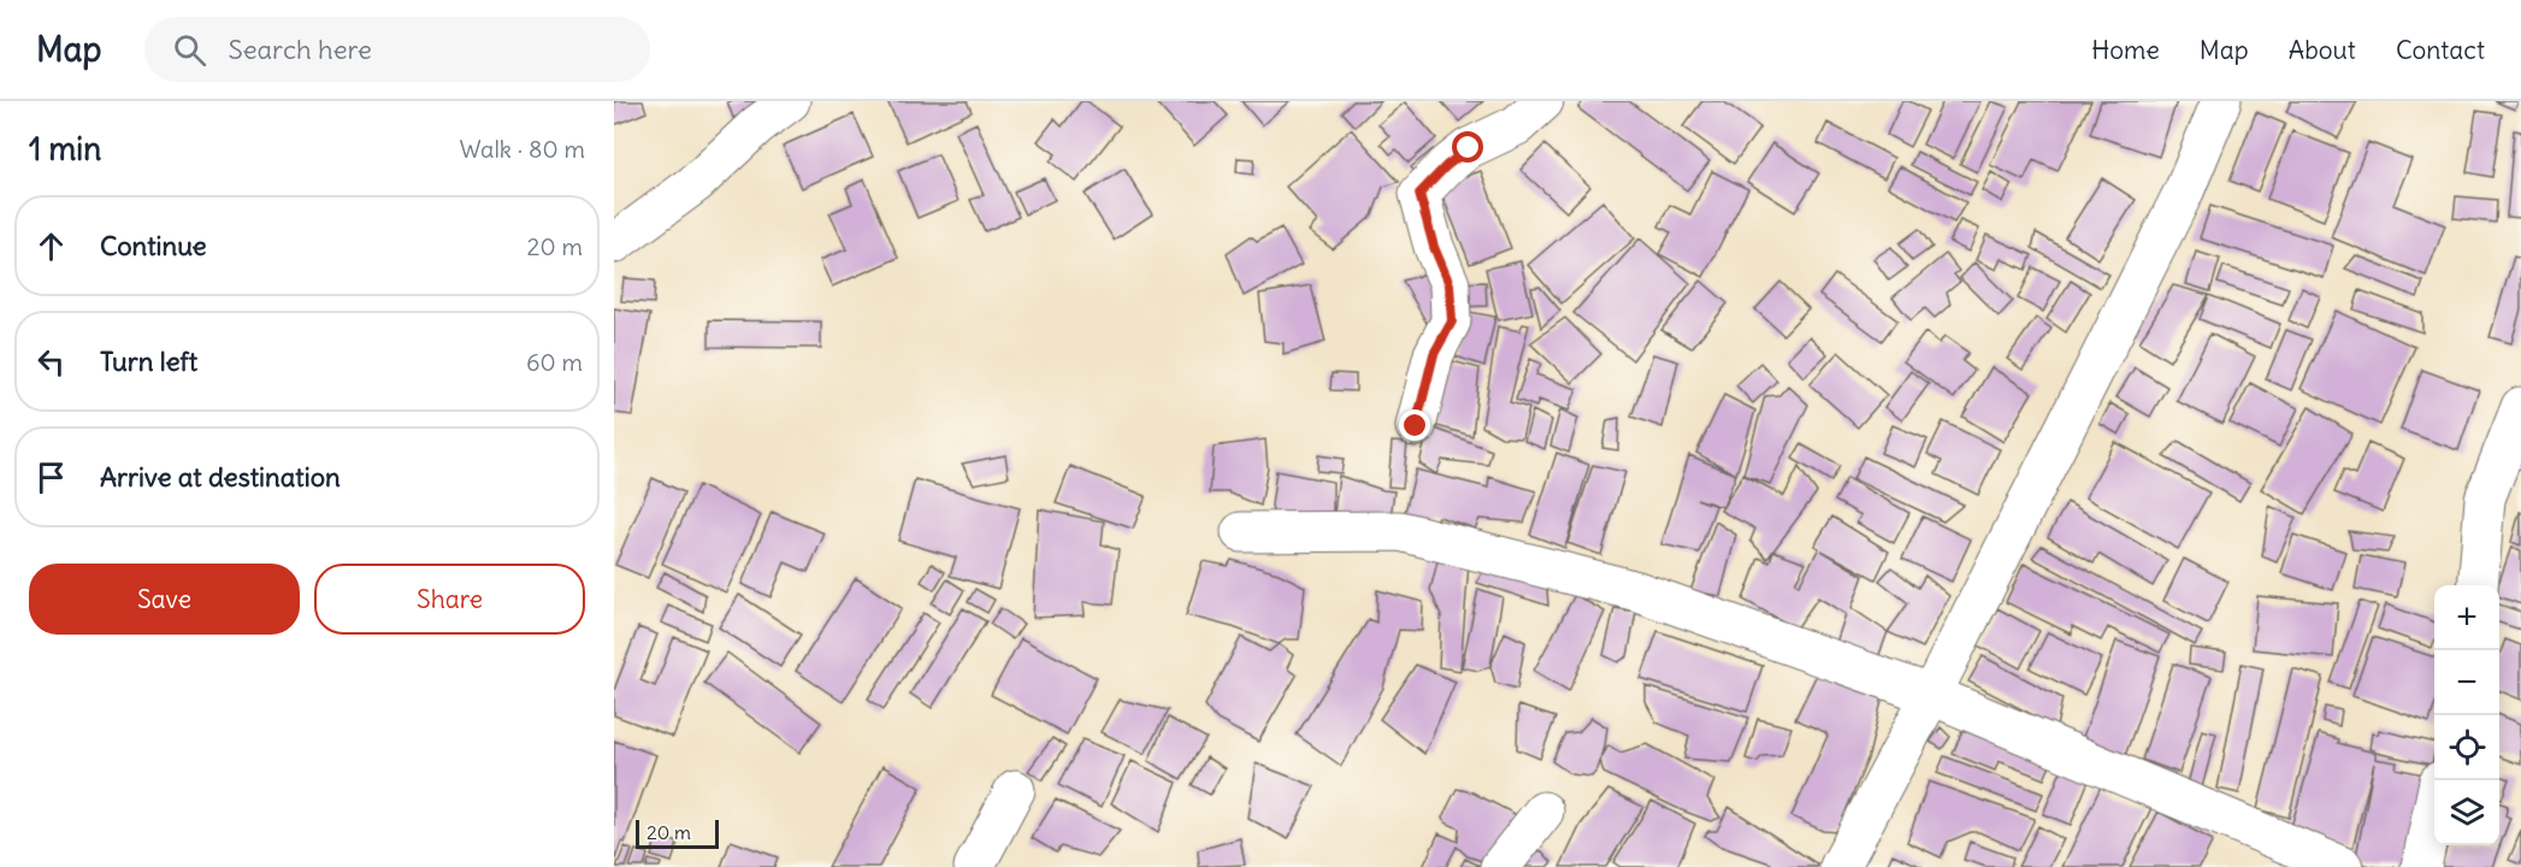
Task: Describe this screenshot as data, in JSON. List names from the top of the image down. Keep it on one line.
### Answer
{"scale_bar":"20 m","page":{"header":"Map","search":"Search here","nav":["Home","Map","About","Contact"],"heading":["1 min","Walk · 80 m"],"list":[["Continue","20 m"],["Turn left","60 m"],"Arrive at destination"],"buttons":["Save","Share"],"map_buttons":["+","−"],"scale":"20 m"}}
